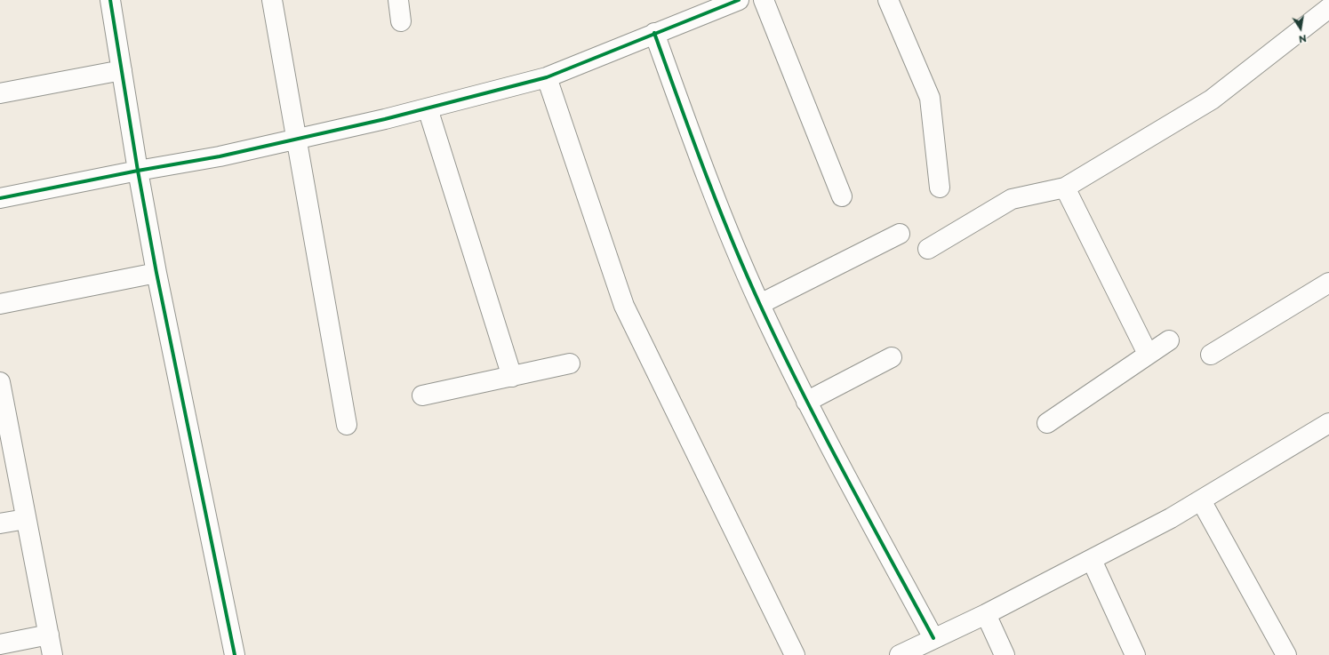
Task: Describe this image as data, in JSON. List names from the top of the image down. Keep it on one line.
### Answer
{"north":"bottom"}
